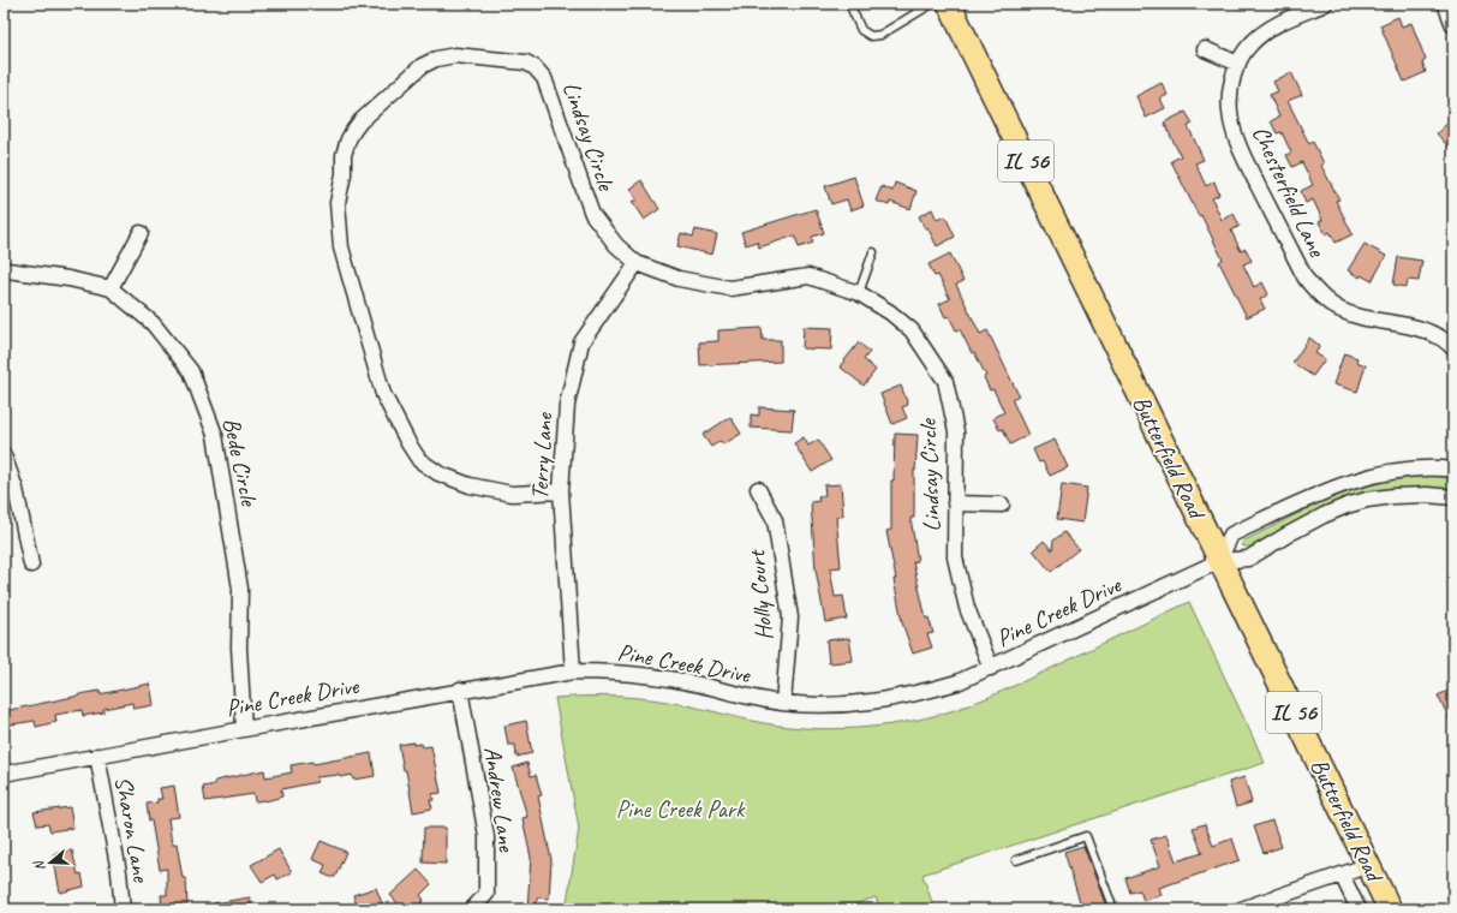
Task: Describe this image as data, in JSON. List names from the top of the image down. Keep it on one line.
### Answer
{"streets":{"main road":["IL 56","Butterfield Road"],"street":["Lindsay Circle","Chesterfield Lane","Terry Lane","Bede Circle","Holly Court","Pine Creek Drive","Andrew Lane","Sharon Lane"]},"crossings":[["Lindsay Circle","Terry Lane"],["Lindsay Circle","Pine Creek Drive"],["Terry Lane","Pine Creek Drive"],["Butterfield Road","Pine Creek Drive"],["Bede Circle","Pine Creek Drive"],["Holly Court","Pine Creek Drive"],["Pine Creek Drive","Andrew Lane"],["Pine Creek Drive","Sharon Lane"]],"parks":["Pine Creek Park"],"north":"left"}
